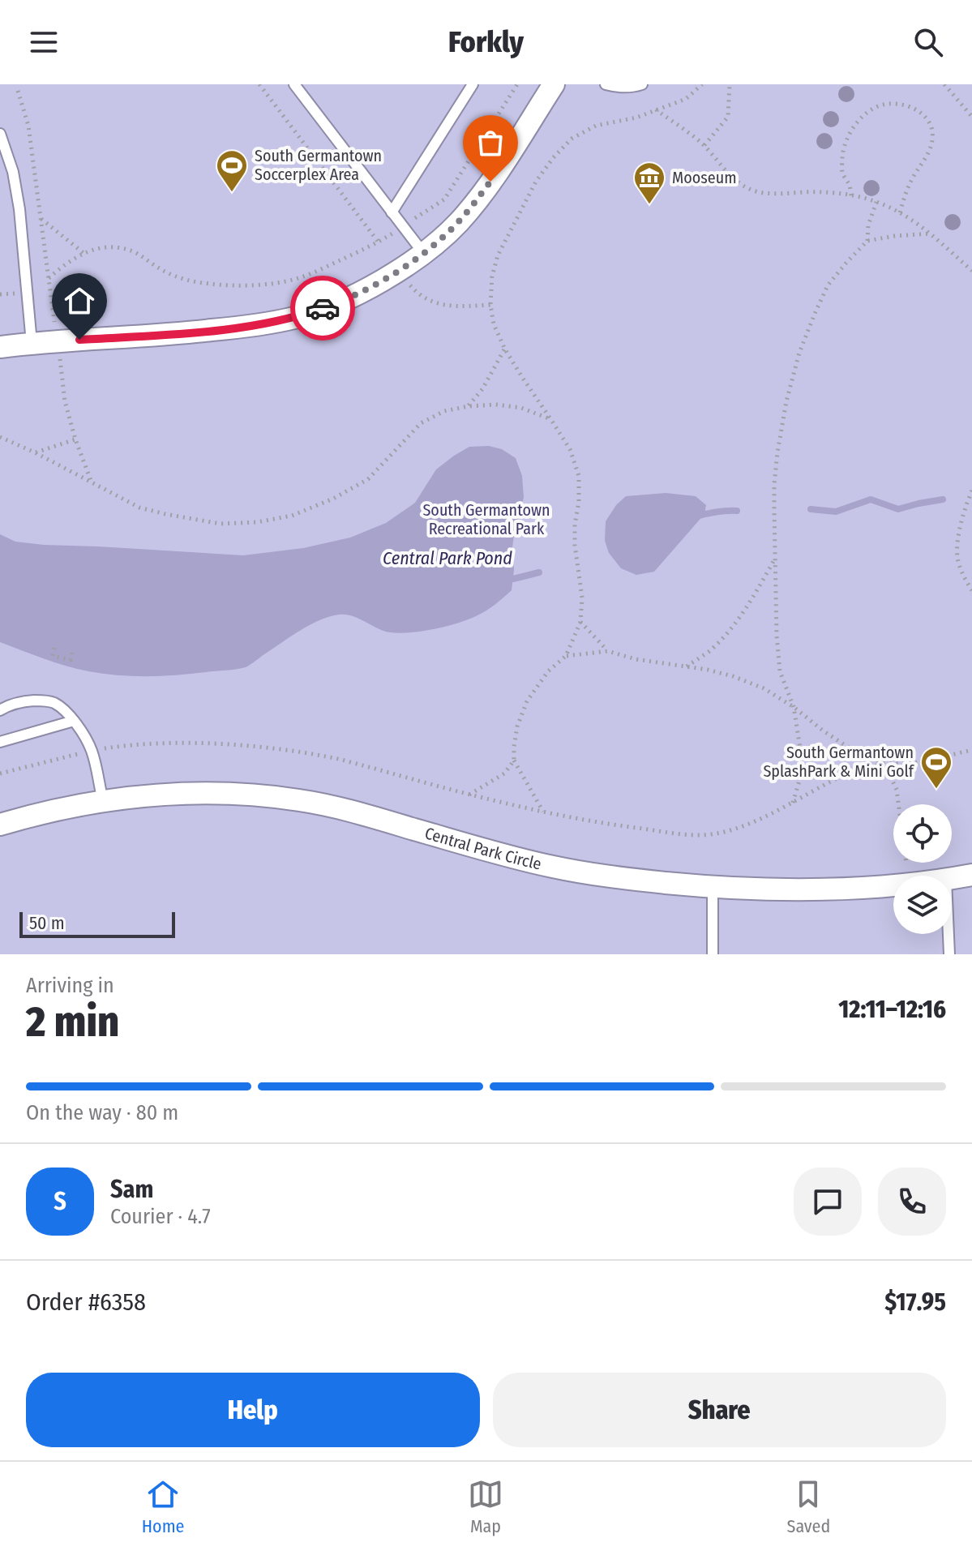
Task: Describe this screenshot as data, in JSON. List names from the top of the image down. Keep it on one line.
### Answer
{"streets":{"street":["Central Park Circle"]},"water":["Central Park Pond"],"parks":["South Germantown Recreational Park"],"places":{"sports":["South Germantown Soccerplex Area","South Germantown SplashPark & Mini Golf"],"museum":["Mooseum"]},"scale_bar":"50 m","page":{"header":"Forkly","scale":"50 m","heading":["2 min","Arriving in","12:11–12:16"],"panel":["Sam","Courier · 4.7","Order #6358","$17.95"],"bar":"On the way · 80 m","round":"S","buttons":["Help","Share"],"tabs":["Home","Map","Saved"]}}
